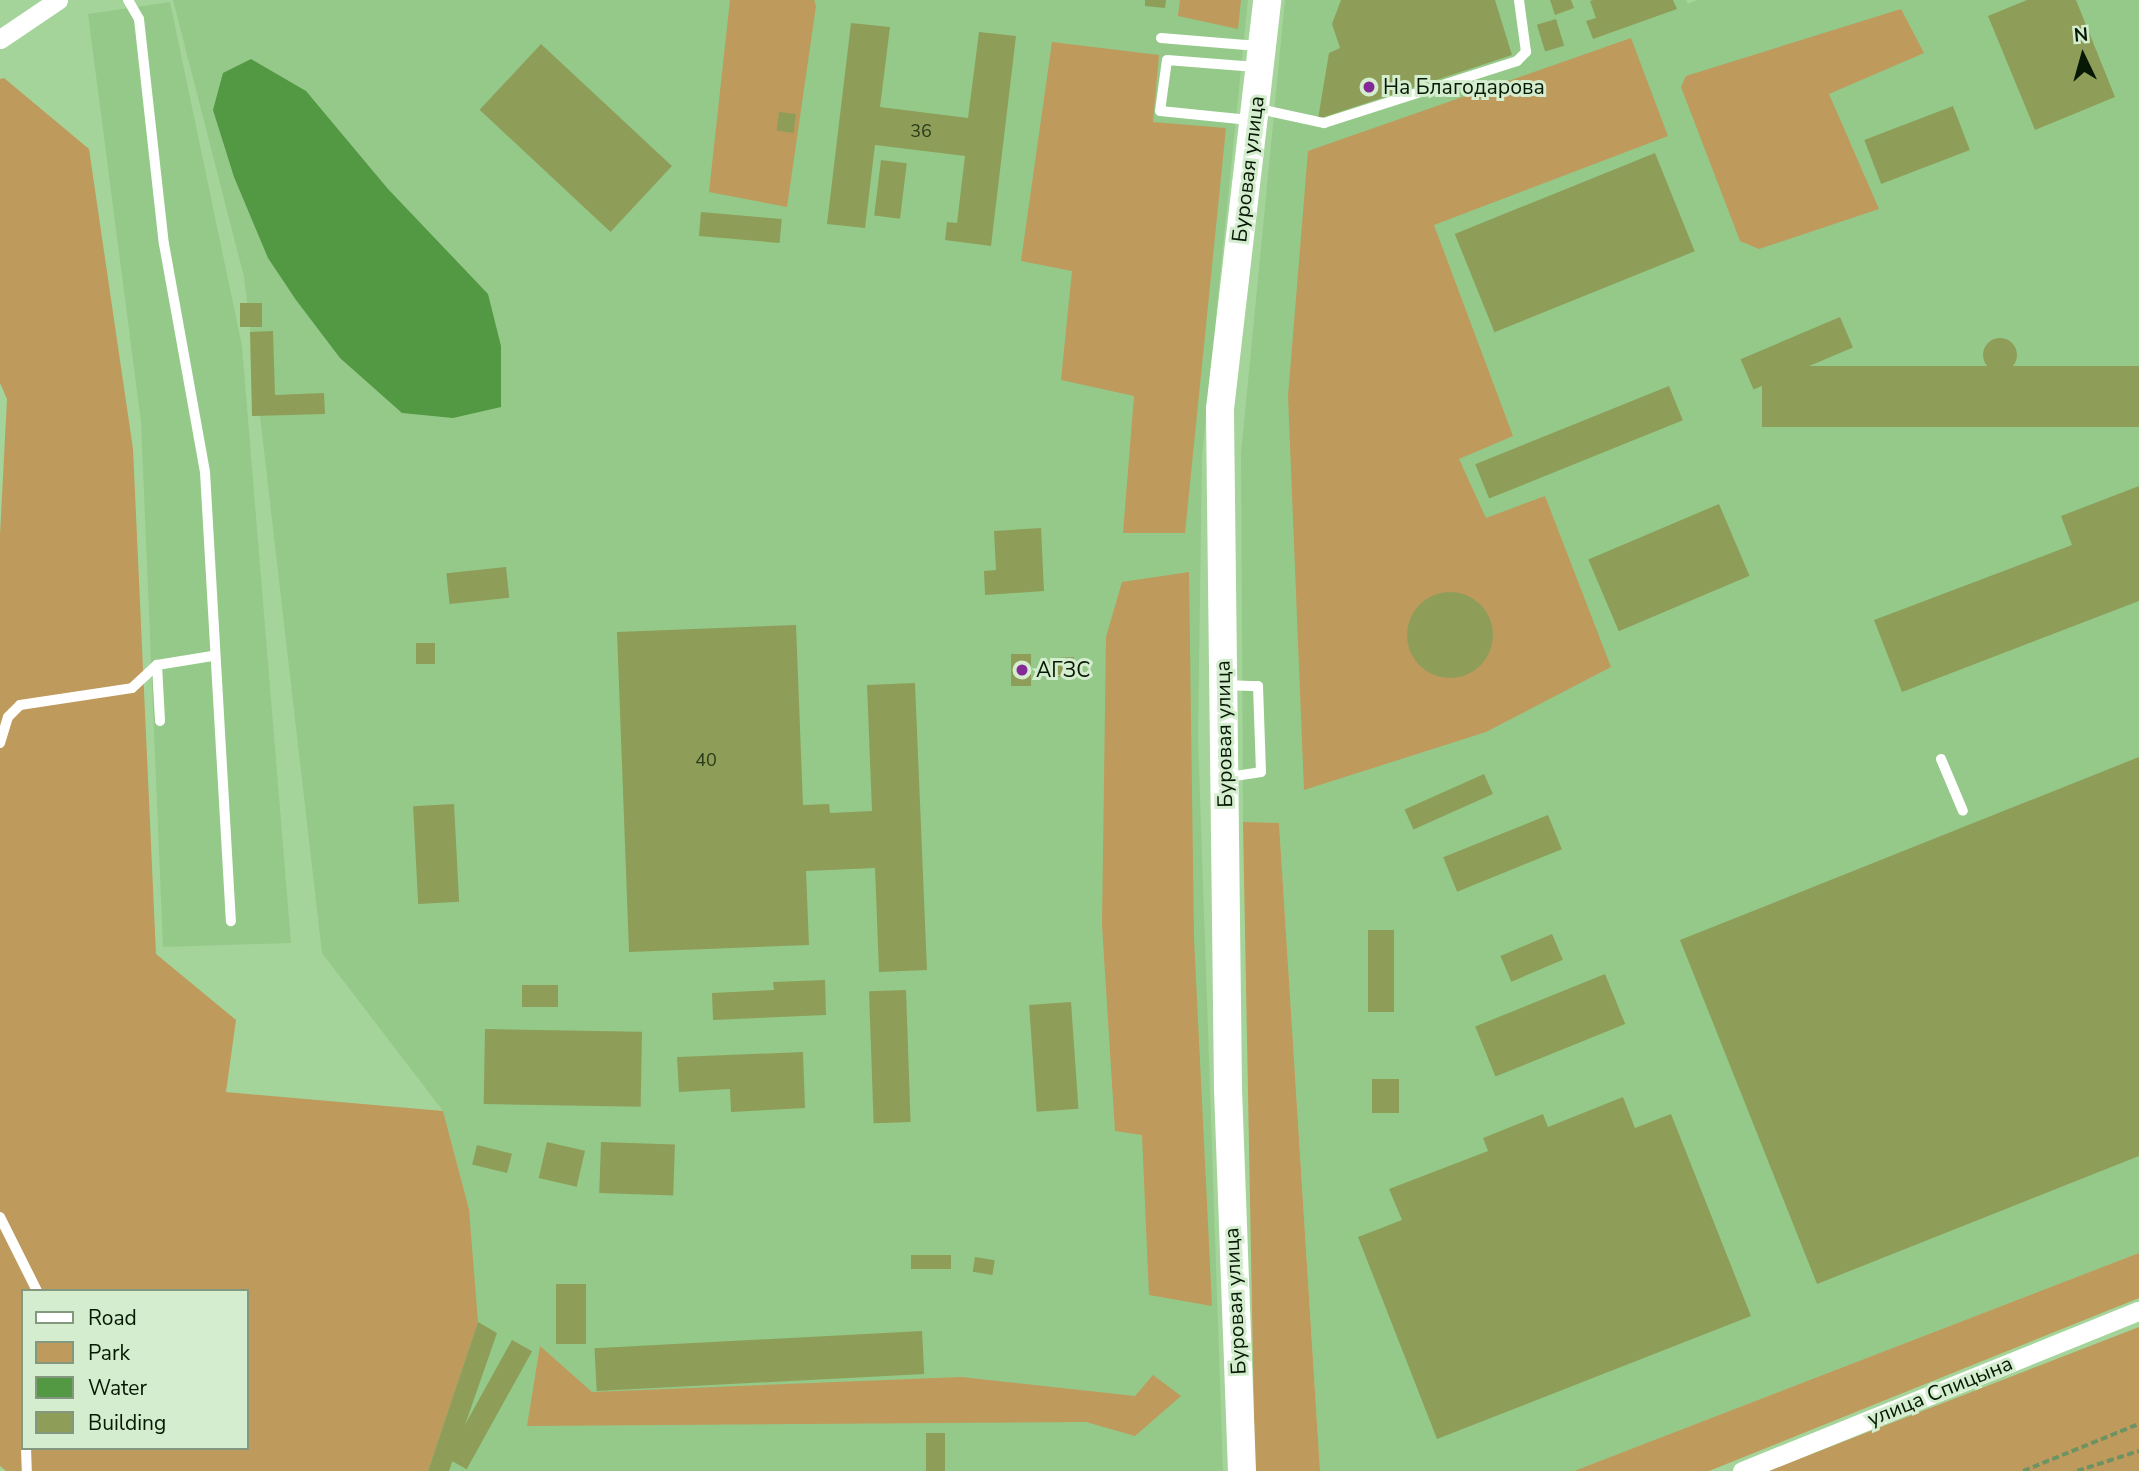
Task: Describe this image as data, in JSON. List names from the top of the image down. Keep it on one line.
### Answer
{"streets":{"main road":["Буровая улица"],"street":["улица Спицына"]},"places":["На Благодарова","АГЗС"],"house_numbers":["36","40"],"legend":["Road","Park","Water","Building"],"north":"top"}
